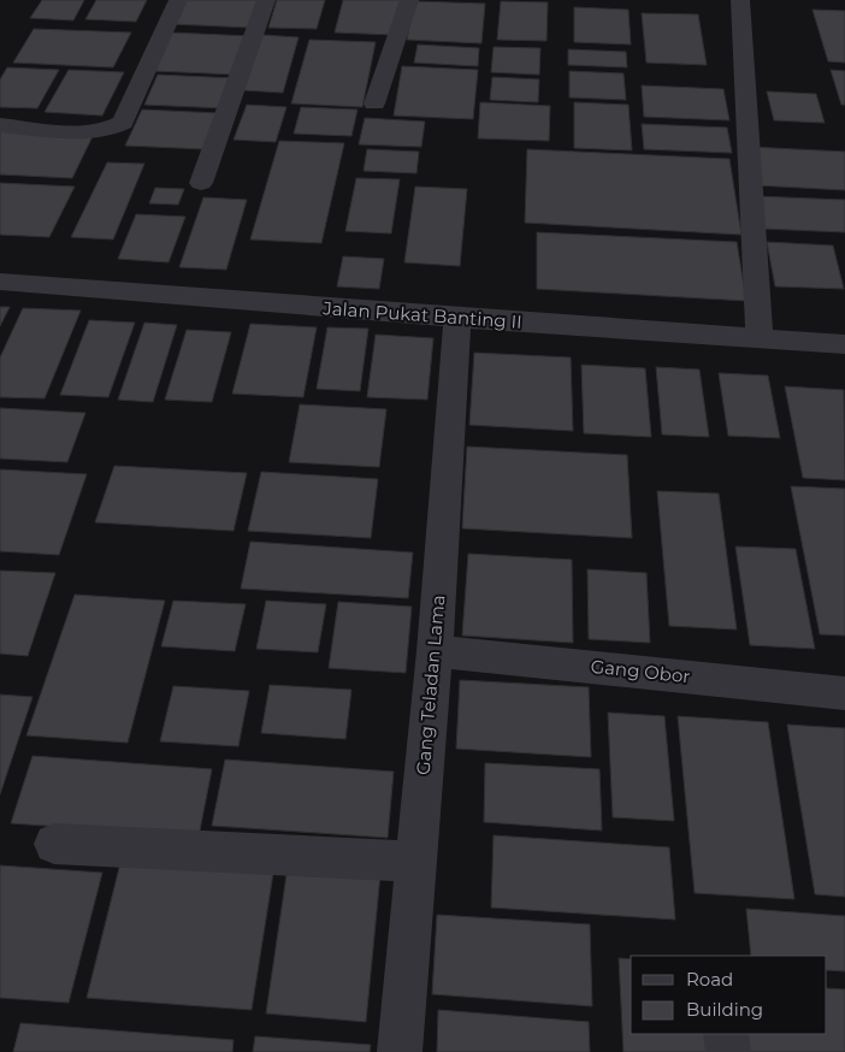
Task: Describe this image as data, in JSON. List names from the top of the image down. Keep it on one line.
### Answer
{"streets":{"street":["Jalan Pukat Banting II","Gang Obor","Gang Teladan Lama"]},"crossings":[["Jalan Pukat Banting II","Gang Teladan Lama"],["Gang Obor","Gang Teladan Lama"]],"legend":["Road","Building"]}
